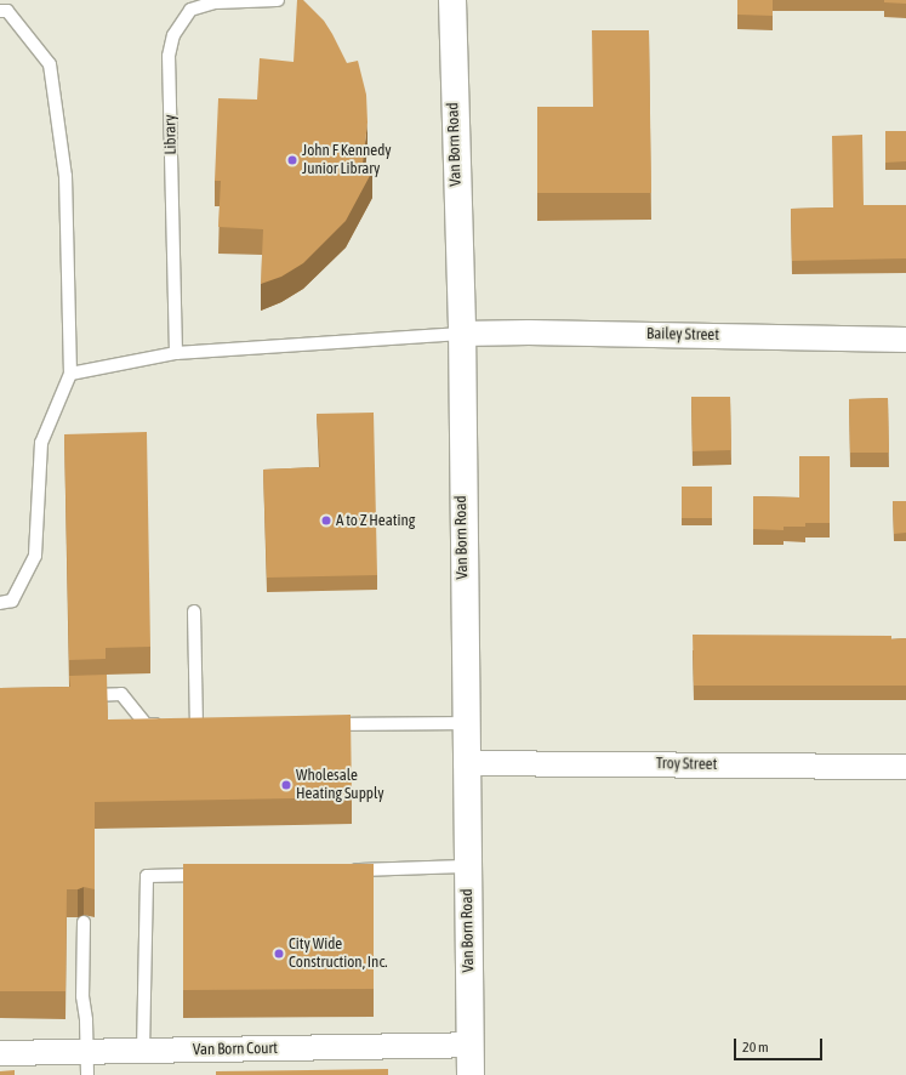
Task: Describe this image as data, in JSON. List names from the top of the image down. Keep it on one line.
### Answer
{"streets":{"main road":["Van Born Road"],"street":["Bailey Street","Troy Street","Van Born Court"],"lane":["Library"]},"crossings":[["Van Born Road","Bailey Street"],["Van Born Road","Troy Street"],["Van Born Road","Van Born Court"]],"places":["John F Kennedy Junior Library","A to Z Heating","Wholesale Heating Supply","City Wide Construction, Inc."],"scale_bar":"20 m"}
